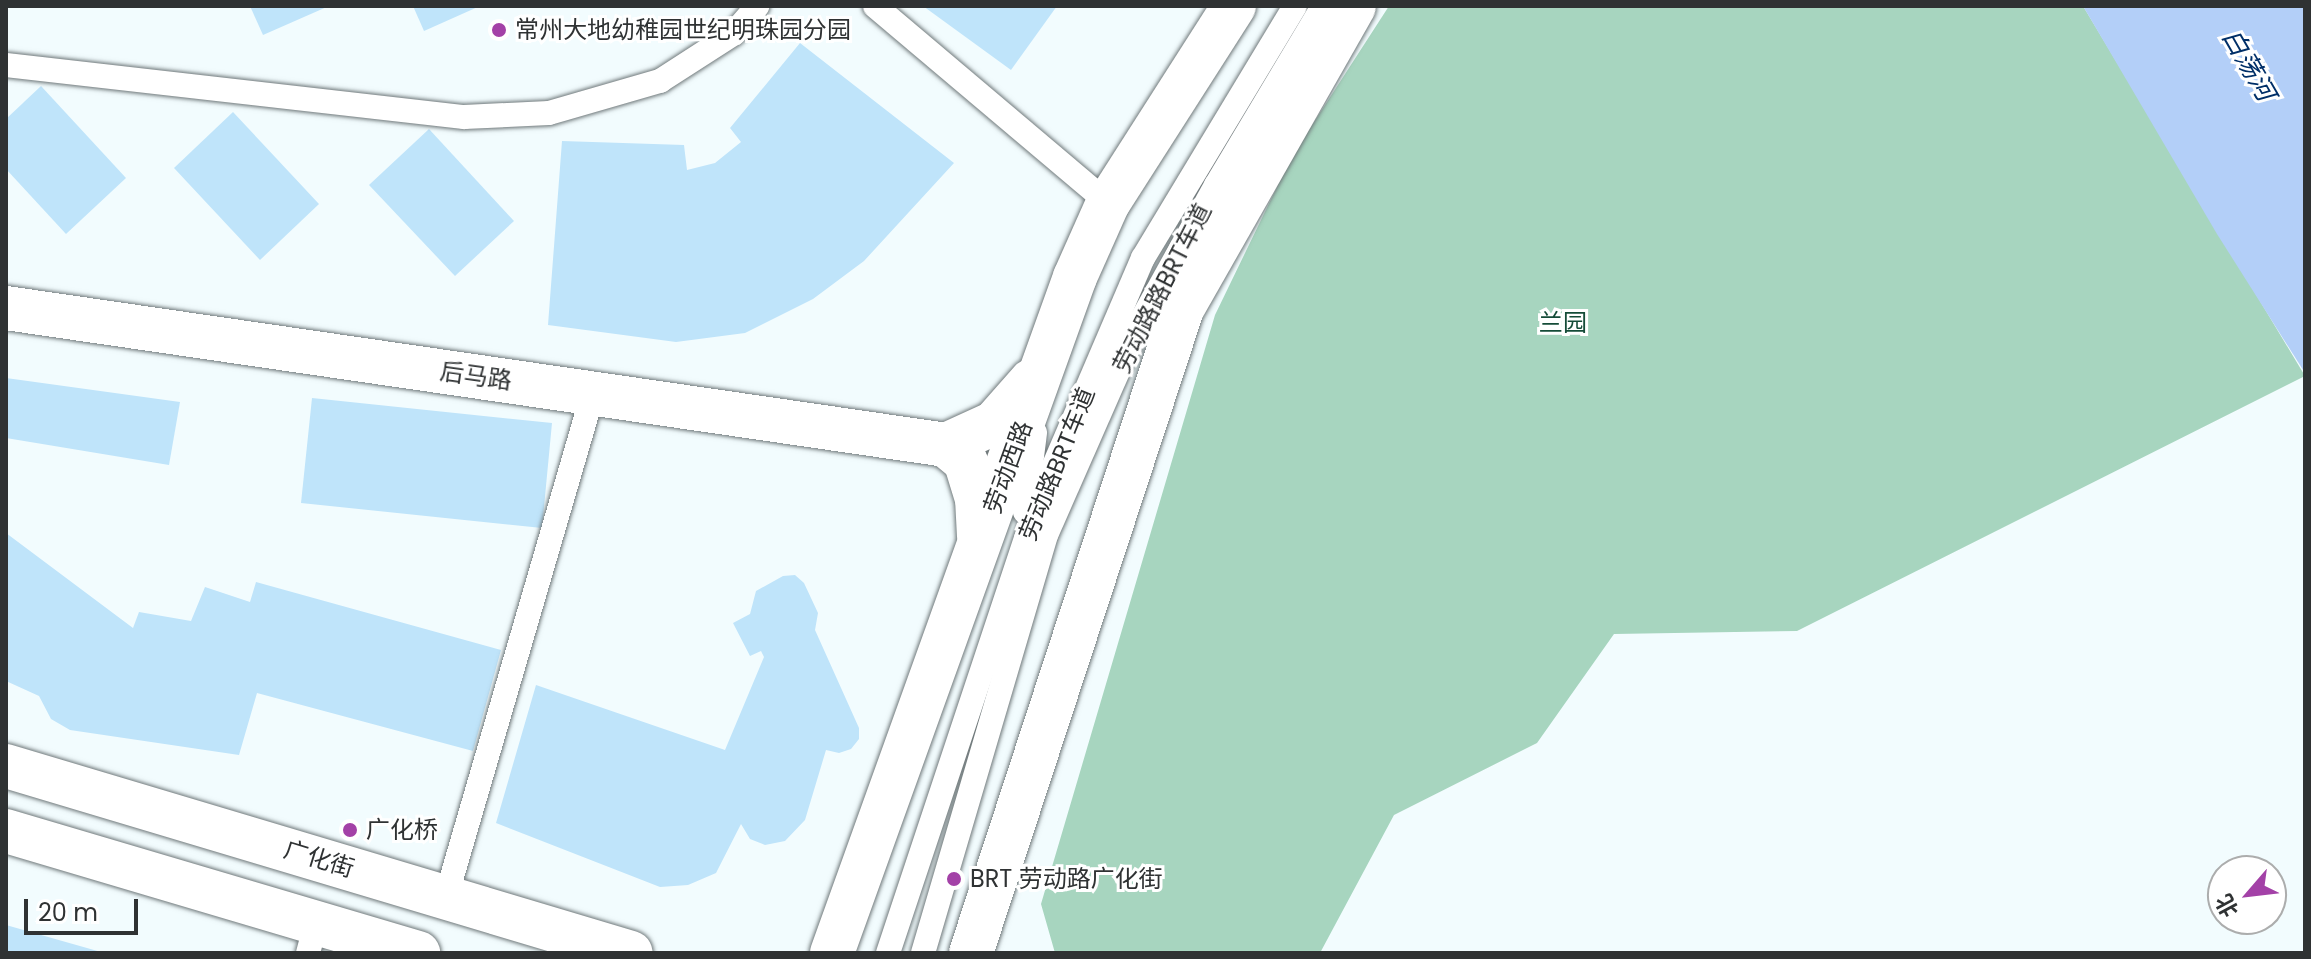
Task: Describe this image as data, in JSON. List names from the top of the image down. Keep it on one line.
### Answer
{"streets":{"main road":["后马路","劳动西路","广化街"],"lane":["劳动路路BRT车道","劳动路BRT车道"]},"crossings":[["劳动路BRT车道","劳动西路"]],"water":["白荡河"],"parks":["兰园"],"places":["常州大地幼稚园世纪明珠园分园","广化桥","BRT 劳动路广化街"],"scale_bar":"20 m","north":"bottom left"}
